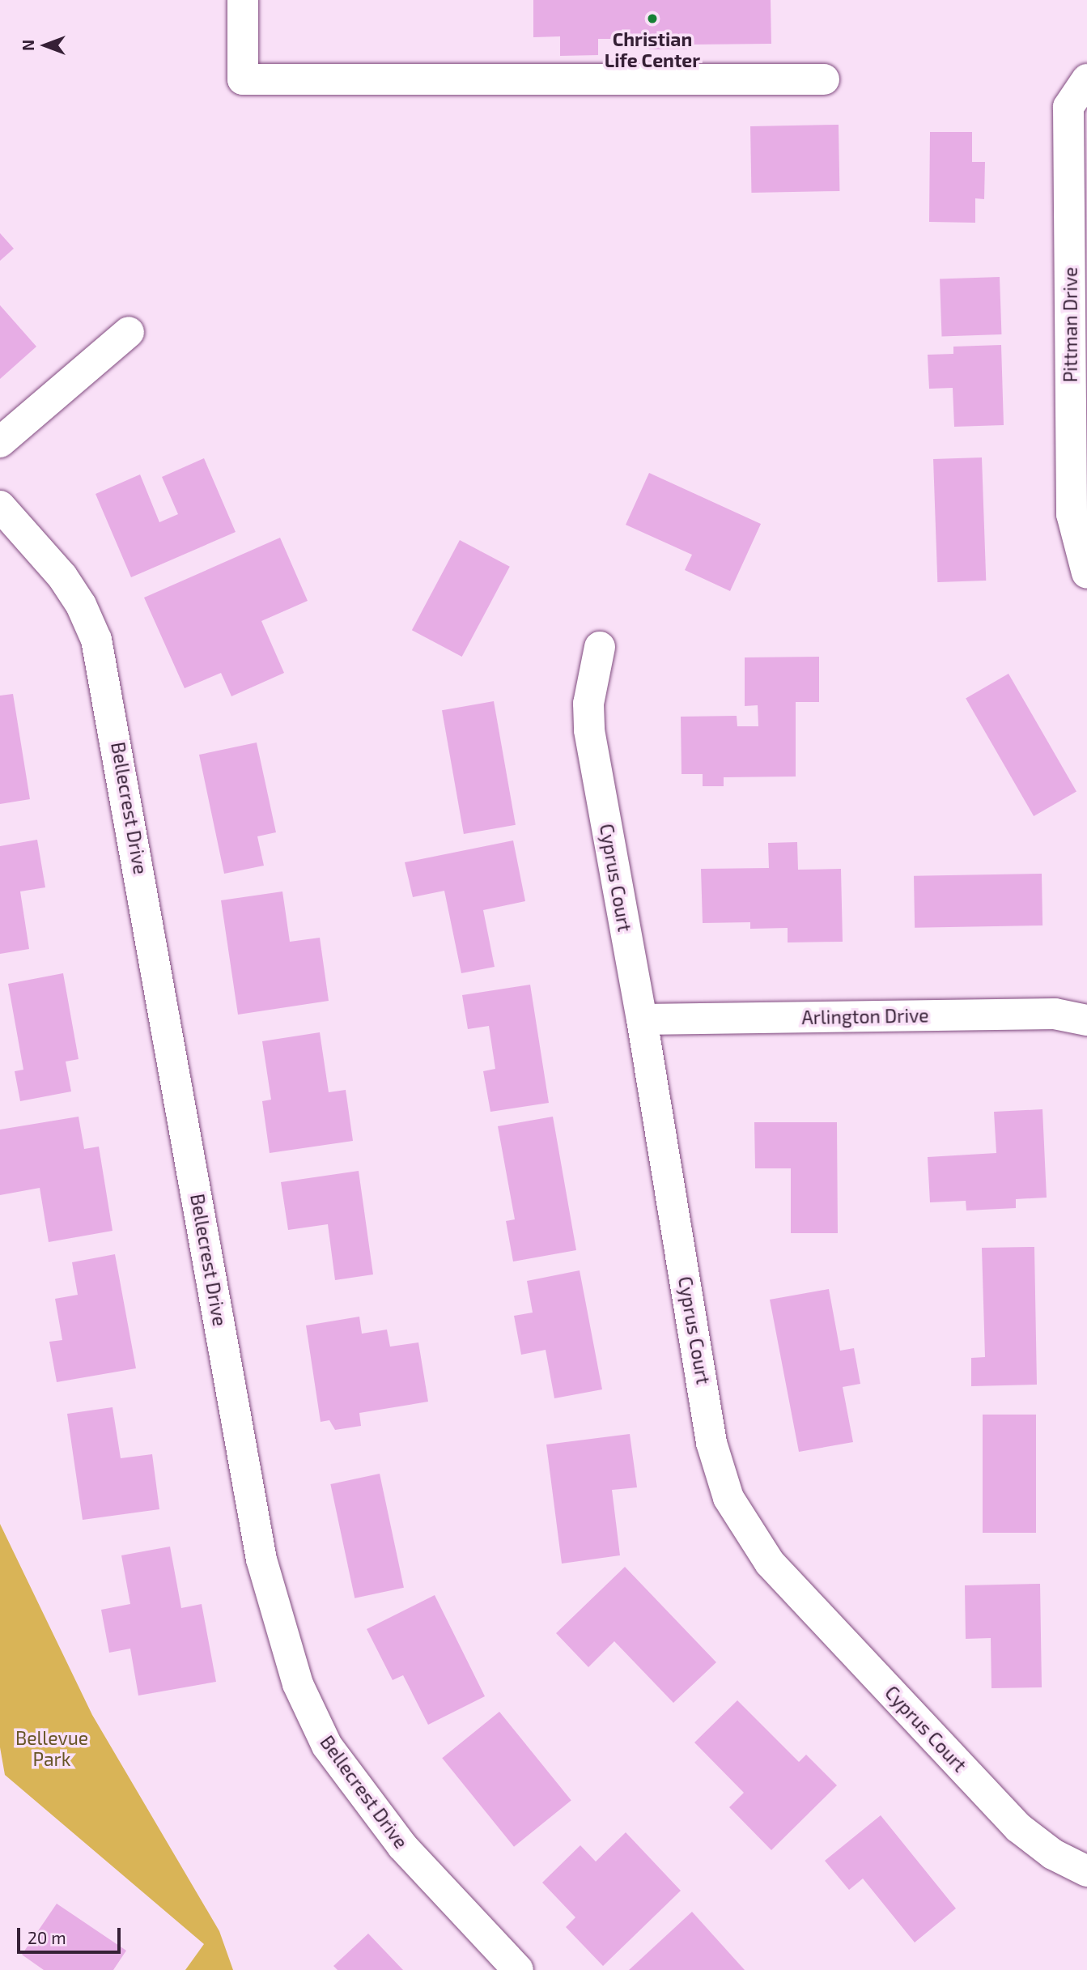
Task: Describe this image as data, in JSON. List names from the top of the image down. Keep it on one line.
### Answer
{"streets":{"street":["Pittman Drive","Bellecrest Drive","Cyprus Court","Arlington Drive"]},"crossings":[["Cyprus Court","Arlington Drive"]],"parks":["Bellevue Park"],"places":["Christian Life Center"],"scale_bar":"20 m","north":"left"}
